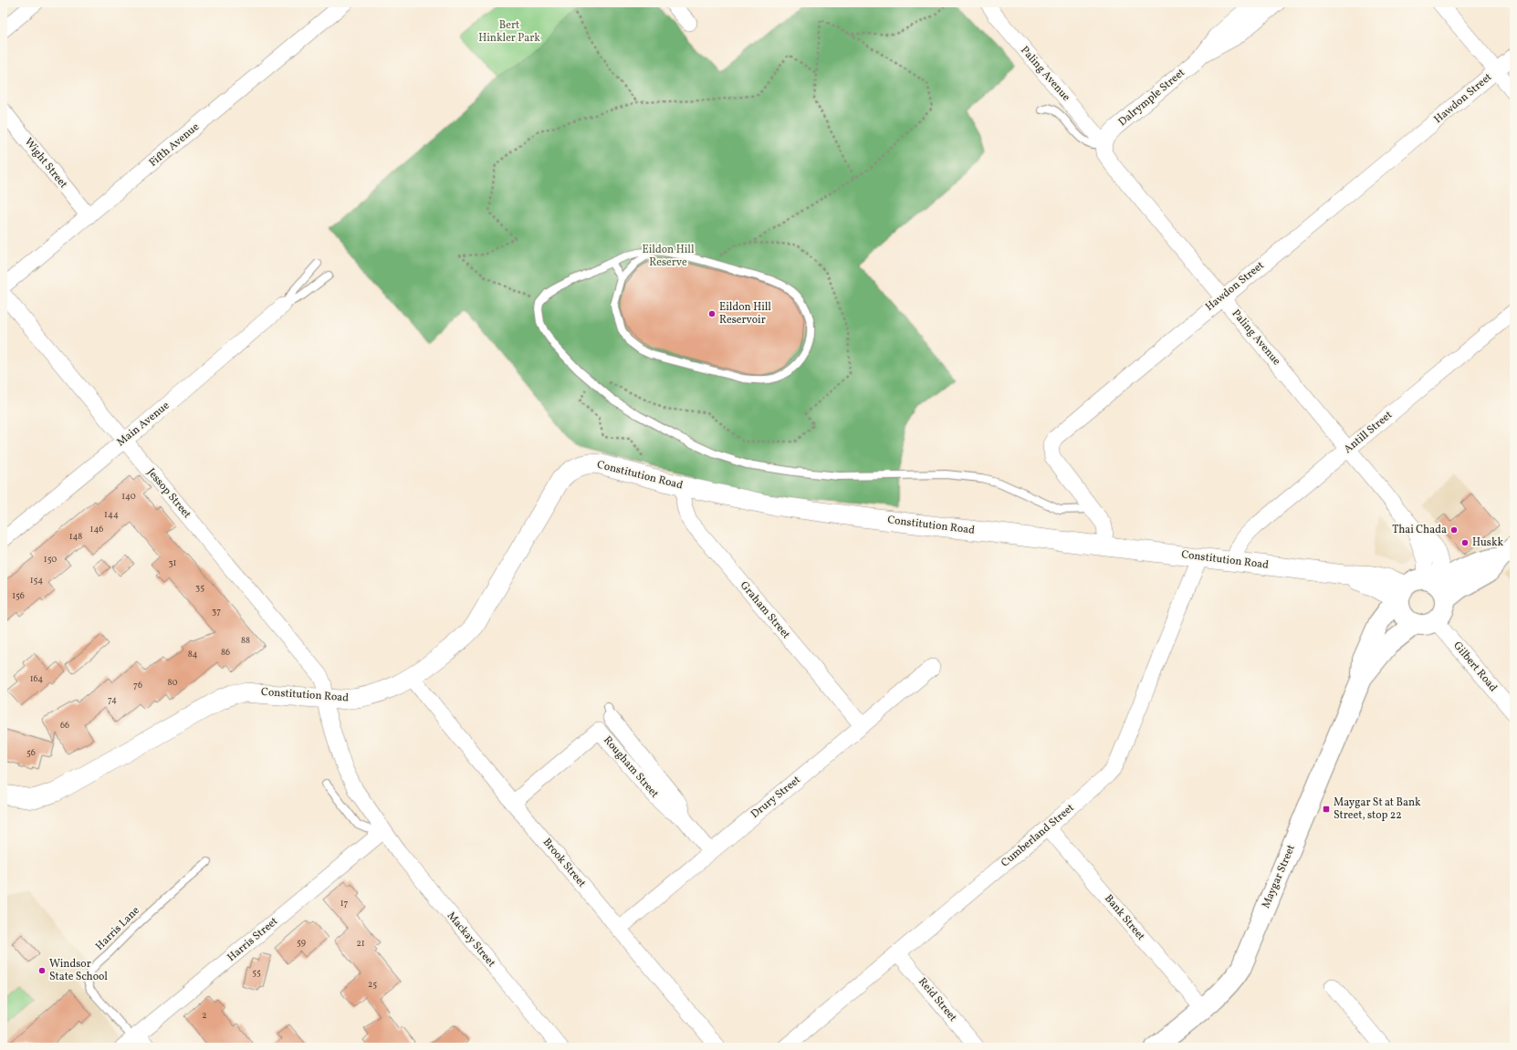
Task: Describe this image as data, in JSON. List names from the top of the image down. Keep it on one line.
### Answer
{"streets":{"main road":["Maygar Street"],"street":["Paling Avenue","Dalrymple Street","Hawdon Street","Fifth Avenue","Wight Street","Main Avenue","Antill Street","Constitution Road","Jessop Street","Graham Street","Gilbert Road","Rougham Street","Drury Street","Cumberland Street","Brook Street","Bank Street","Harris Street","Mackay Street","Reid Street"],"lane":["Harris Lane"]},"crossings":[["Paling Avenue","Dalrymple Street"],["Paling Avenue","Hawdon Street"],["Paling Avenue","Antill Street"],["Paling Avenue","Constitution Road"],["Paling Avenue","Gilbert Road"],["Paling Avenue","Maygar Street"],["Hawdon Street","Constitution Road"],["Fifth Avenue","Wight Street"],["Main Avenue","Jessop Street"],["Antill Street","Constitution Road"],["Constitution Road","Jessop Street"],["Constitution Road","Graham Street"],["Constitution Road","Gilbert Road"],["Constitution Road","Cumberland Street"],["Constitution Road","Brook Street"],["Constitution Road","Maygar Street"],["Constitution Road","Mackay Street"],["Jessop Street","Mackay Street"],["Graham Street","Drury Street"],["Gilbert Road","Maygar Street"],["Rougham Street","Drury Street"],["Rougham Street","Brook Street"],["Drury Street","Brook Street"],["Cumberland Street","Bank Street"],["Cumberland Street","Reid Street"],["Maygar Street","Bank Street"],["Harris Lane","Harris Street"],["Harris Street","Mackay Street"]],"parks":["Bert Hinkler Park","Eildon Hill Reserve"],"places":{"other":["Eildon Hill Reservoir","Thai Chada","Huskk","Windsor State School"],"transit":["Maygar St at Bank Street, stop 22"]},"house_numbers":["140","144","146","148","150","31","154","35","156","37","88","86","84","164","80","76","74","66","56","17","59","21","55","25","2"]}
